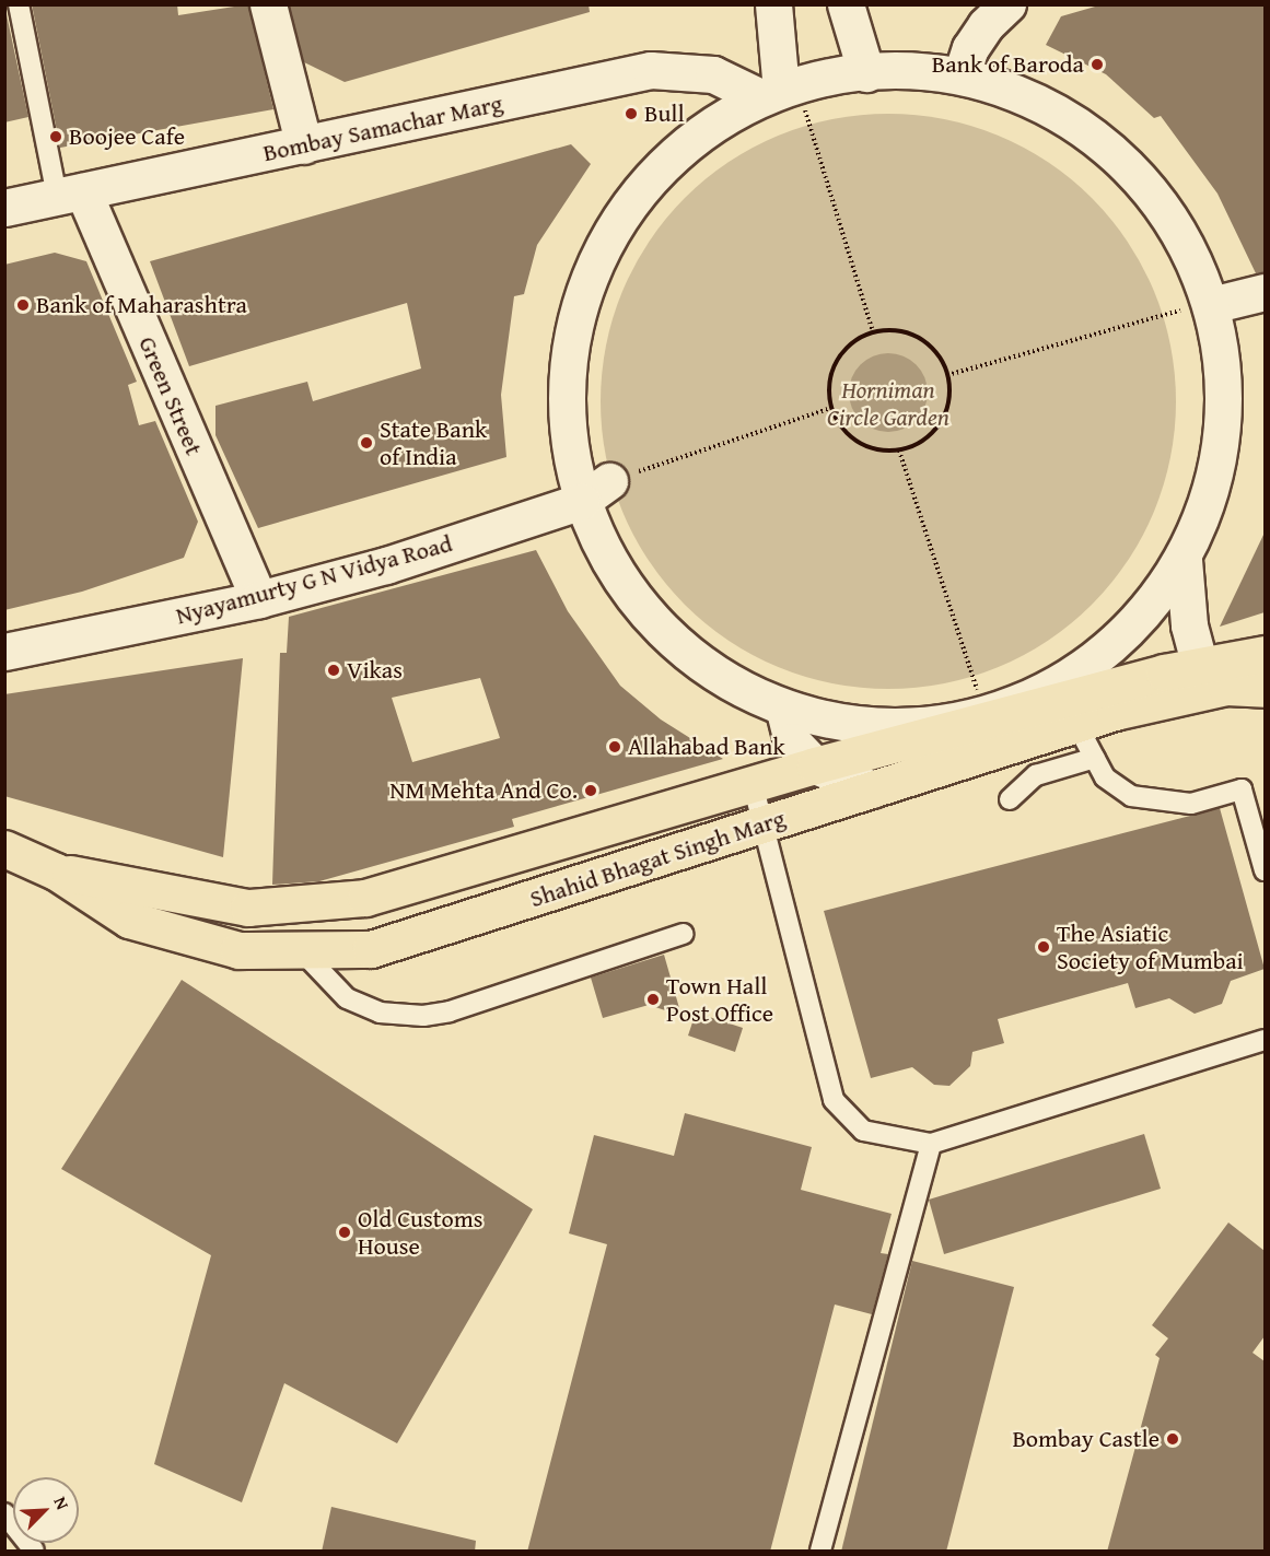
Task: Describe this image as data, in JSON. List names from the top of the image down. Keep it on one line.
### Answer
{"streets":{"main road":["Shahid Bhagat Singh Marg"],"street":["Bombay Samachar Marg","Green Street","Nyayamurty G N Vidya Road"]},"crossings":[["Bombay Samachar Marg","Green Street"],["Green Street","Nyayamurty G N Vidya Road"]],"parks":["Horniman Circle Garden"],"places":["Bank of Baroda","Bull","Boojee Cafe","Bank of Maharashtra","State Bank of India","Vikas","Allahabad Bank","NM Mehta And Co.","The Asiatic Society of Mumbai","Town Hall Post Office","Old Customs House","Bombay Castle"],"north":"top right"}
